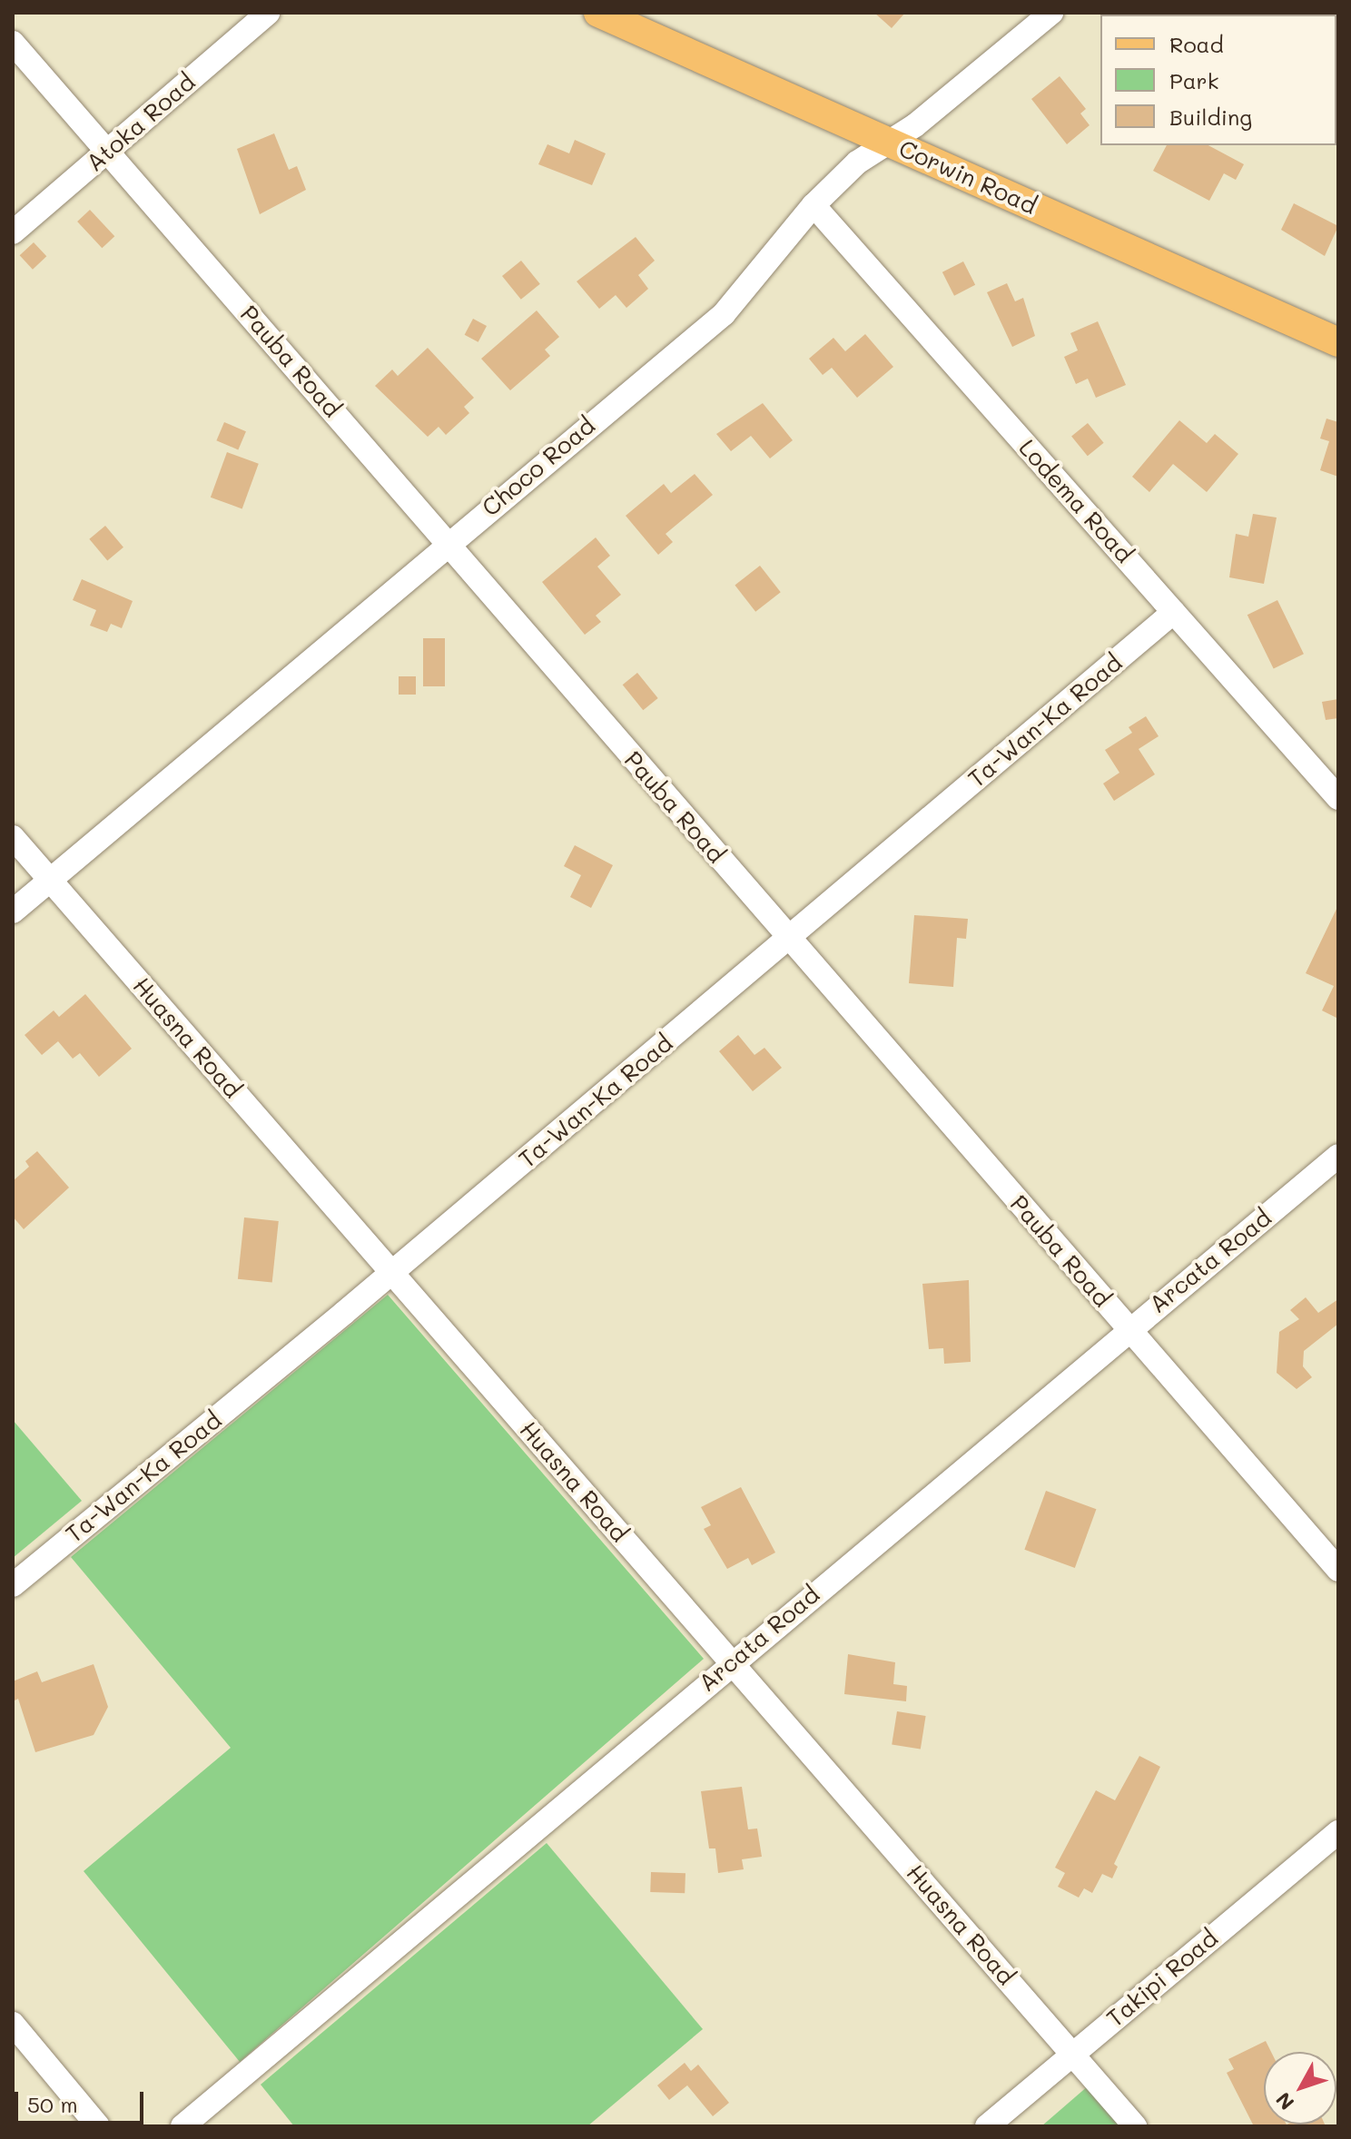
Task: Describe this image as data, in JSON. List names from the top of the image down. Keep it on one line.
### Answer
{"streets":{"main road":["Corwin Road"],"street":["Atoka Road","Pauba Road","Choco Road","Lodema Road","Ta-Wan-Ka Road","Huasna Road","Arcata Road","Takipi Road"]},"crossings":[["Atoka Road","Pauba Road"],["Corwin Road","Choco Road"],["Pauba Road","Choco Road"],["Pauba Road","Ta-Wan-Ka Road"],["Pauba Road","Arcata Road"],["Choco Road","Lodema Road"],["Choco Road","Huasna Road"],["Lodema Road","Ta-Wan-Ka Road"],["Ta-Wan-Ka Road","Huasna Road"],["Huasna Road","Arcata Road"],["Huasna Road","Takipi Road"]],"legend":["Road","Park","Building"],"scale_bar":"50 m","north":"bottom left"}
